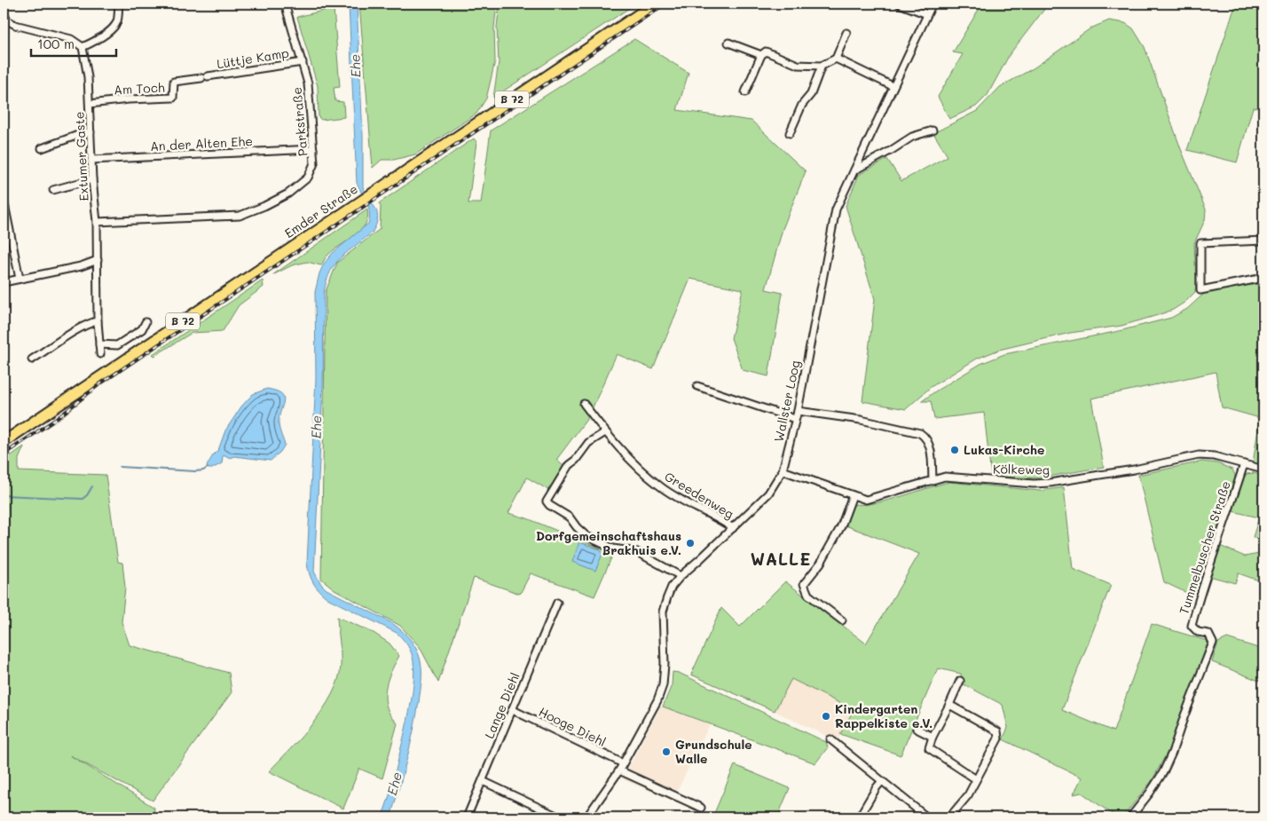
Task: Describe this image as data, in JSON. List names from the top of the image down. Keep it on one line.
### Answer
{"streets":{"main road":["B 72","Emder Straße"],"street":["Lüttje Kamp","Am Toch","Parkstraße","An der Alten Ehe","Extumer Gaste","Wallster Loog","Kölkeweg","Greedenweg","Tummelbuscher Straße","Lange Diehl","Hooge Diehl"]},"crossings":[["Lüttje Kamp","Am Toch"],["Lüttje Kamp","Parkstraße"],["Am Toch","Extumer Gaste"],["Parkstraße","An der Alten Ehe"],["Parkstraße","Extumer Gaste"],["An der Alten Ehe","Extumer Gaste"],["Wallster Loog","Kölkeweg"],["Wallster Loog","Greedenweg"],["Wallster Loog","Hooge Diehl"],["Kölkeweg","Tummelbuscher Straße"],["Lange Diehl","Hooge Diehl"]],"districts":["WALLE"],"water":["Ehe"],"places":["Lukas-Kirche","Dorfgemeinschaftshaus Brakhuis e.V.","Kindergarten Rappelkiste e.V.","Grundschule Walle"],"scale_bar":"100 m"}
